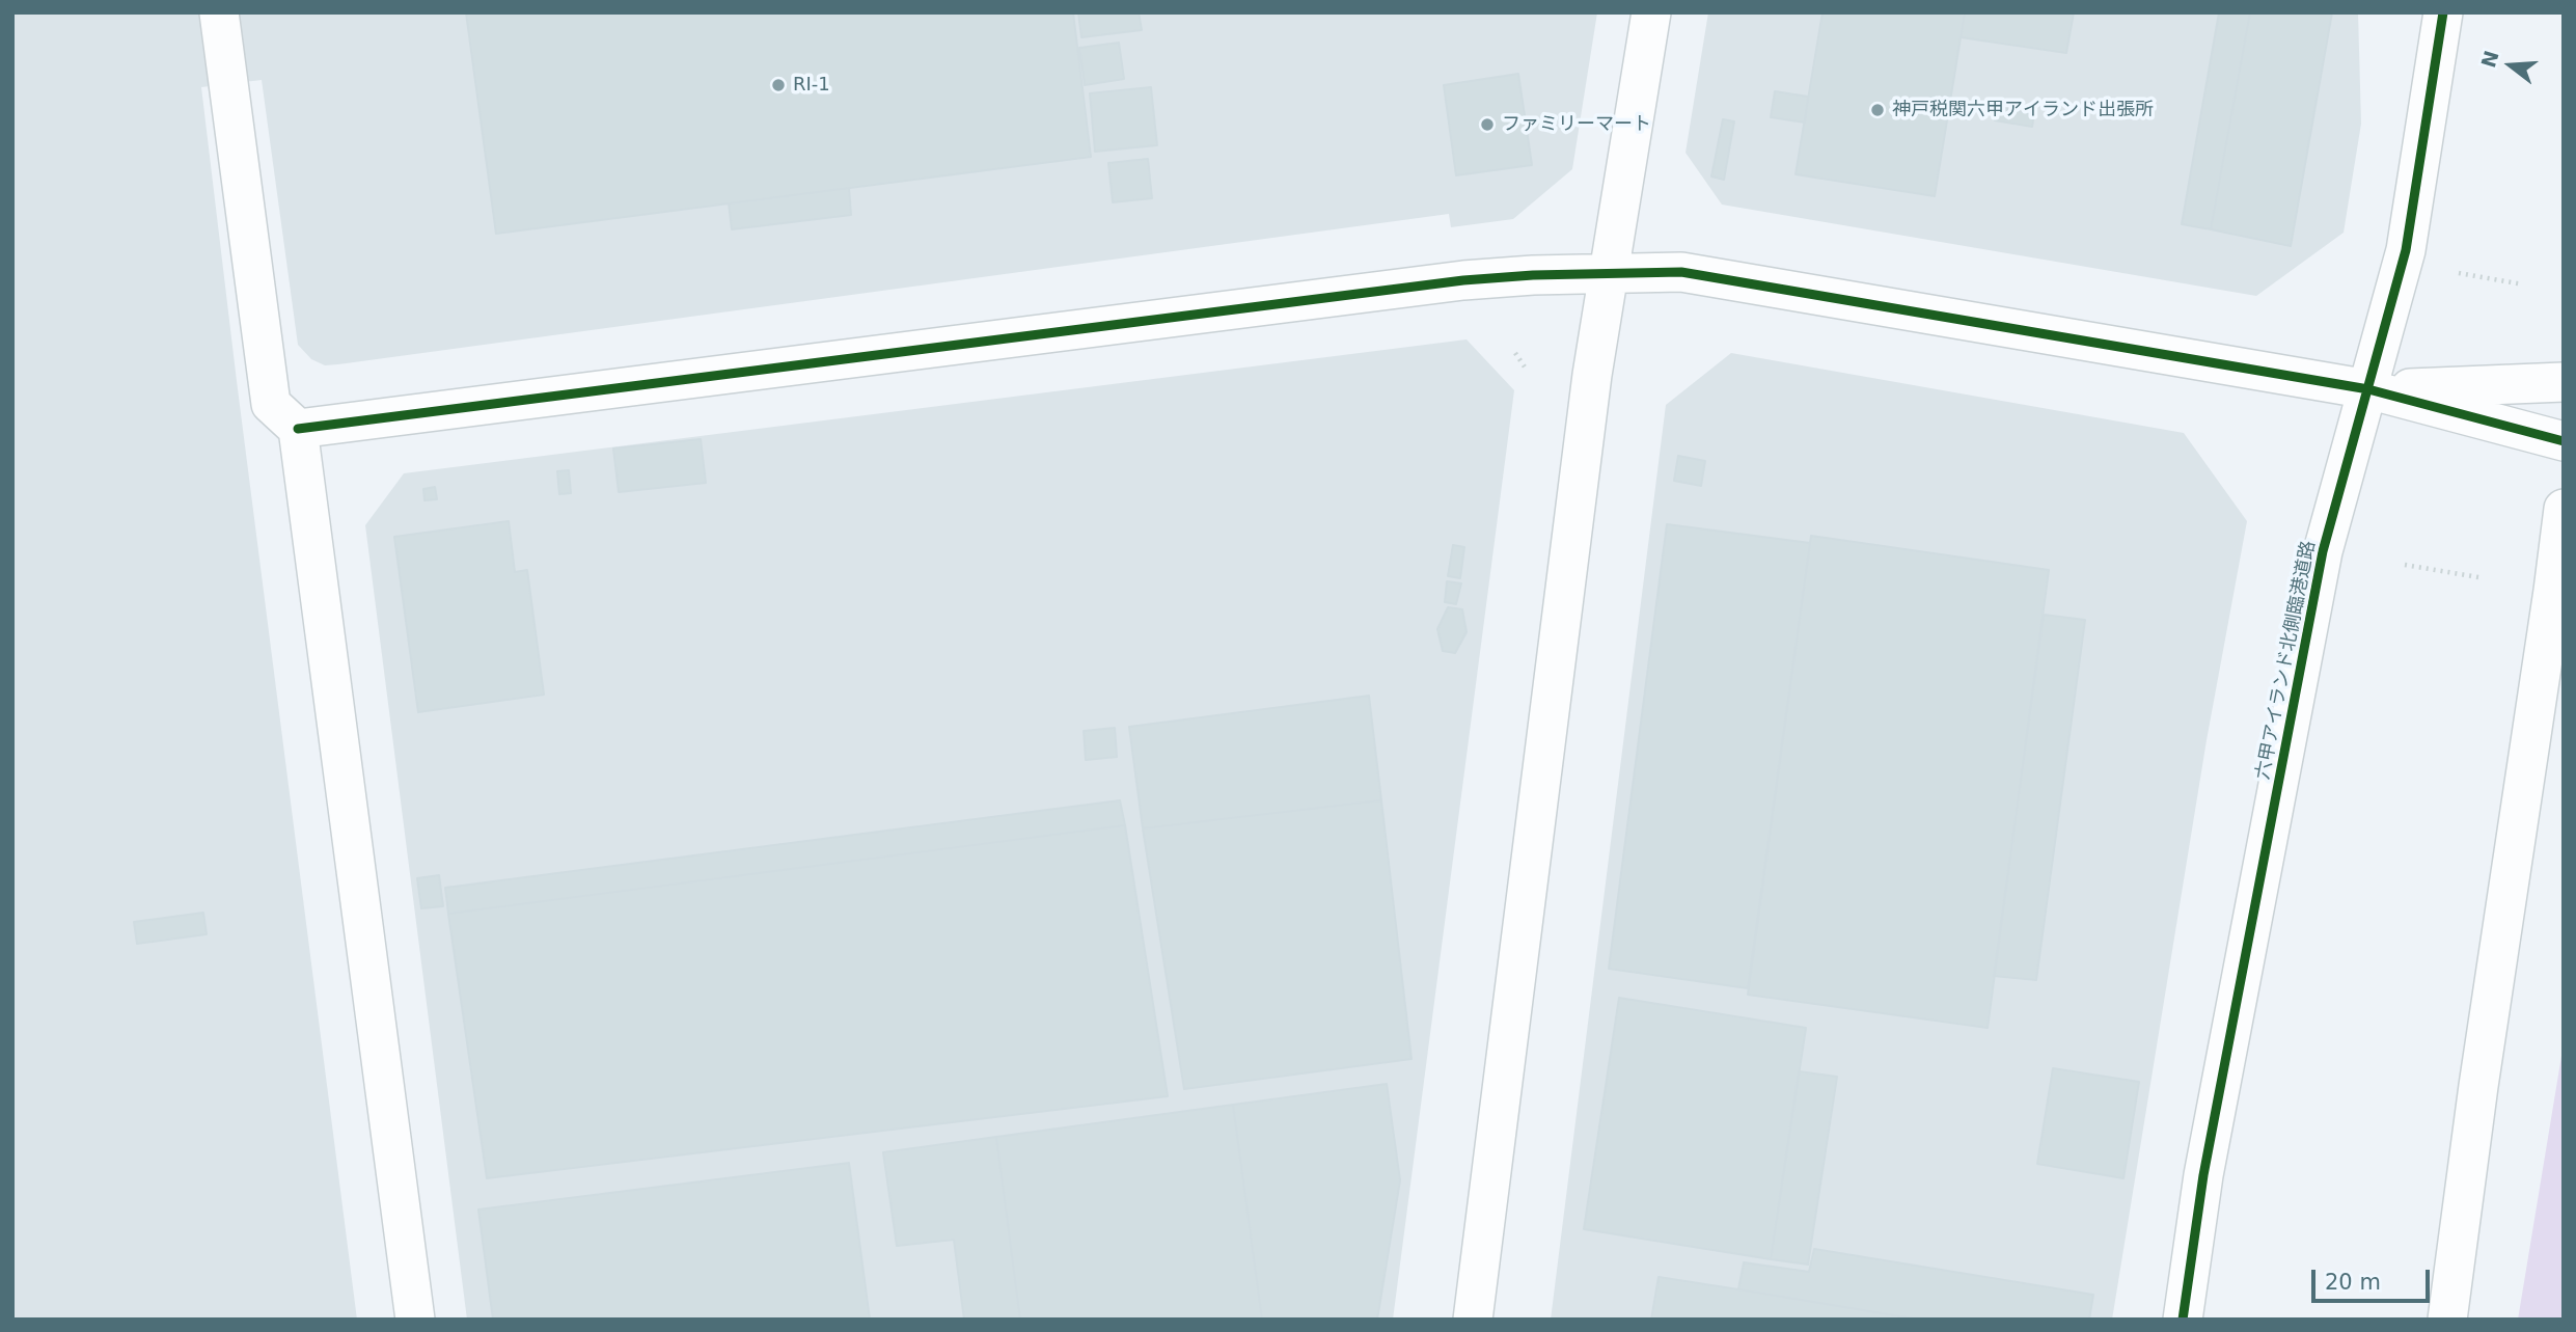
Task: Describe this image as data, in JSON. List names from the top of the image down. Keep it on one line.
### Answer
{"streets":{"street":["六甲アイランド北側臨港道路"]},"places":["RI-1","神戸税関六甲アイランド出張所","ファミリーマート"],"scale_bar":"20 m","north":"left"}
